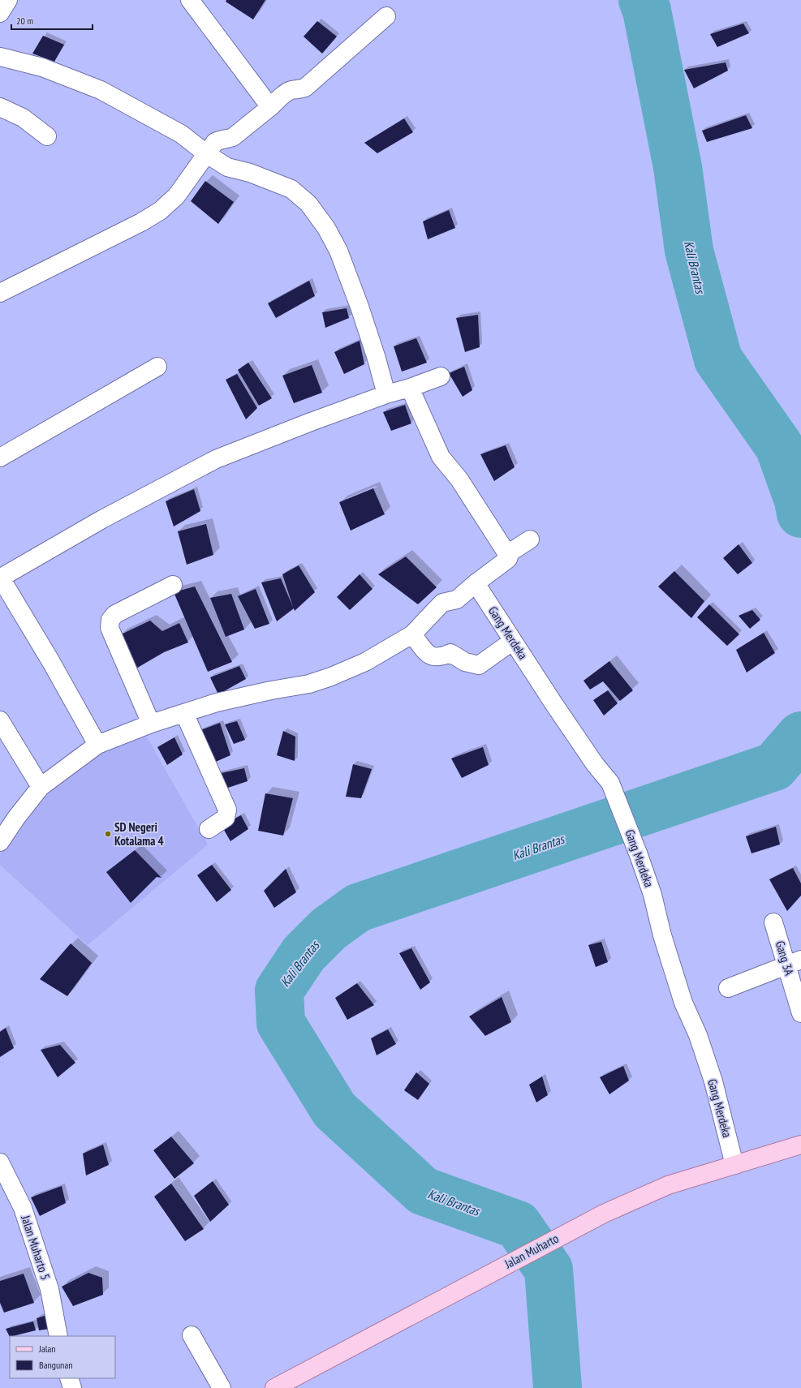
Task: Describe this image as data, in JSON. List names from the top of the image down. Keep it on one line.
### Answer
{"streets":{"main road":["Jalan Muharto"],"street":["Gang Merdeka","Gang 3A","Jalan Muharto 5"]},"crossings":[["Gang Merdeka","Jalan Muharto"]],"water":["Kali Brantas"],"places":["SD Negeri Kotalama 4"],"legend":["Jalan","Bangunan"],"scale_bar":"20 m"}
